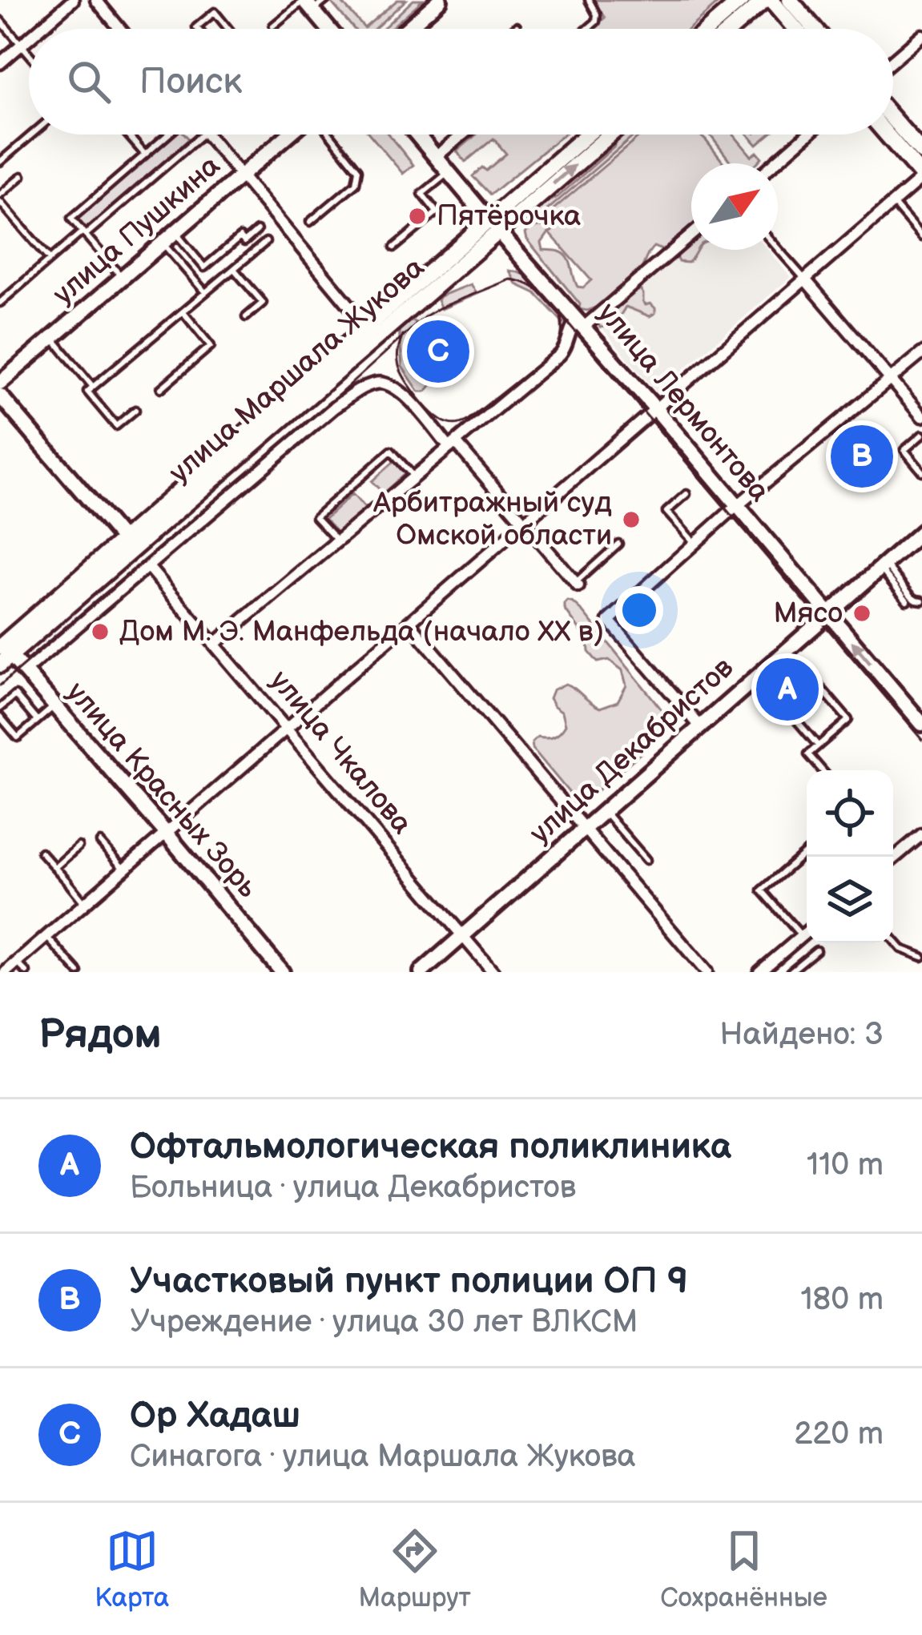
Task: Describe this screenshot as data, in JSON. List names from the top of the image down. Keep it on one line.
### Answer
{"streets":{"main road":["улица Маршала Жукова"],"street":["улица Пушкина","улица Лермонтова","улица Декабристов","улица Чкалова","улица Красных Зорь"]},"crossings":[["улица Маршала Жукова","улица Лермонтова"],["улица Маршала Жукова","улица Чкалова"],["улица Маршала Жукова","улица Красных Зорь"],["улица Лермонтова","улица Декабристов"],["улица Декабристов","улица Чкалова"]],"places":["Пятёрочка","Арбитражный суд Омской области","Мясо","Дом М. Э. Манфельда (начало XX в)"],"north":"top right","page":{"search":"Поиск","pins":["C","B","A"],"heading":["Рядом","Найдено: 3"],"list":[{"mark":"A","name":"Офтальмологическая поликлиника","note":"Больница · улица Декабристов","value":"110 m"},{"mark":"B","name":"Участковый пункт полиции ОП 9","note":"Учреждение · улица 30 лет ВЛКСМ","value":"180 m"},{"mark":"C","name":"Ор Хадаш","note":"Синагога · улица Маршала Жукова","value":"220 m"}],"nav":["Карта","Маршрут","Сохранённые"]}}
